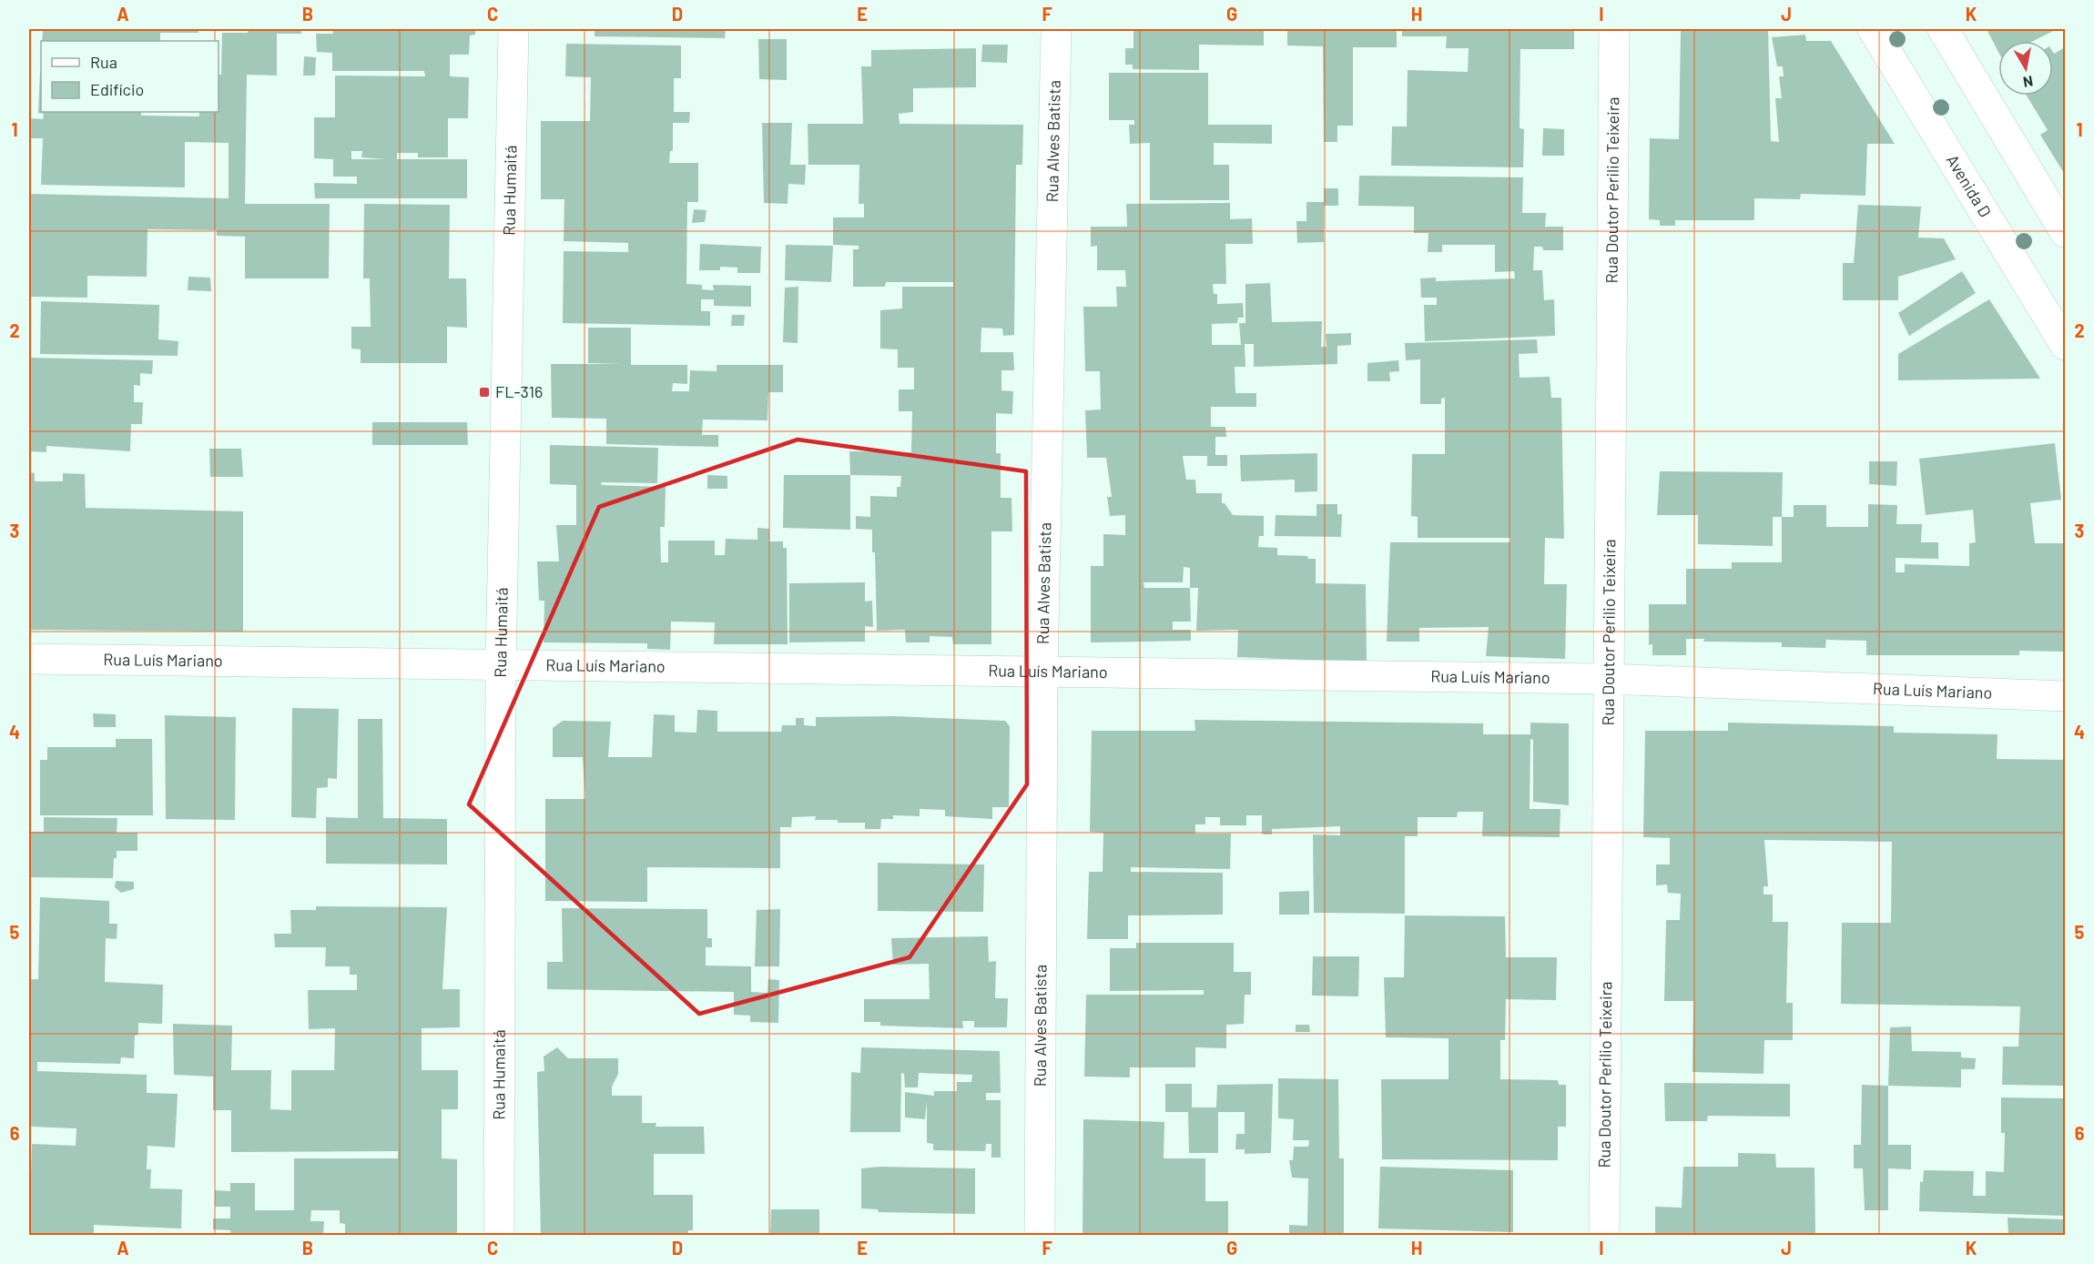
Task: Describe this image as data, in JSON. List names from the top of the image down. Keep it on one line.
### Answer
{"streets":{"street":["Rua Alves Batista","Avenida D","Rua Humaitá","Rua Doutor Perilio Teixeira","Rua Luís Mariano"]},"crossings":[["Rua Alves Batista","Rua Luís Mariano"],["Rua Humaitá","Rua Luís Mariano"],["Rua Doutor Perilio Teixeira","Rua Luís Mariano"]],"places":{"transit":["FL-316"]},"legend":["Rua","Edifício"],"north":"bottom","grid":{"columns":["A","B","C","D","E","F","G","H","I","J","K"],"rows":["1","2","3","4","5","6"]}}
